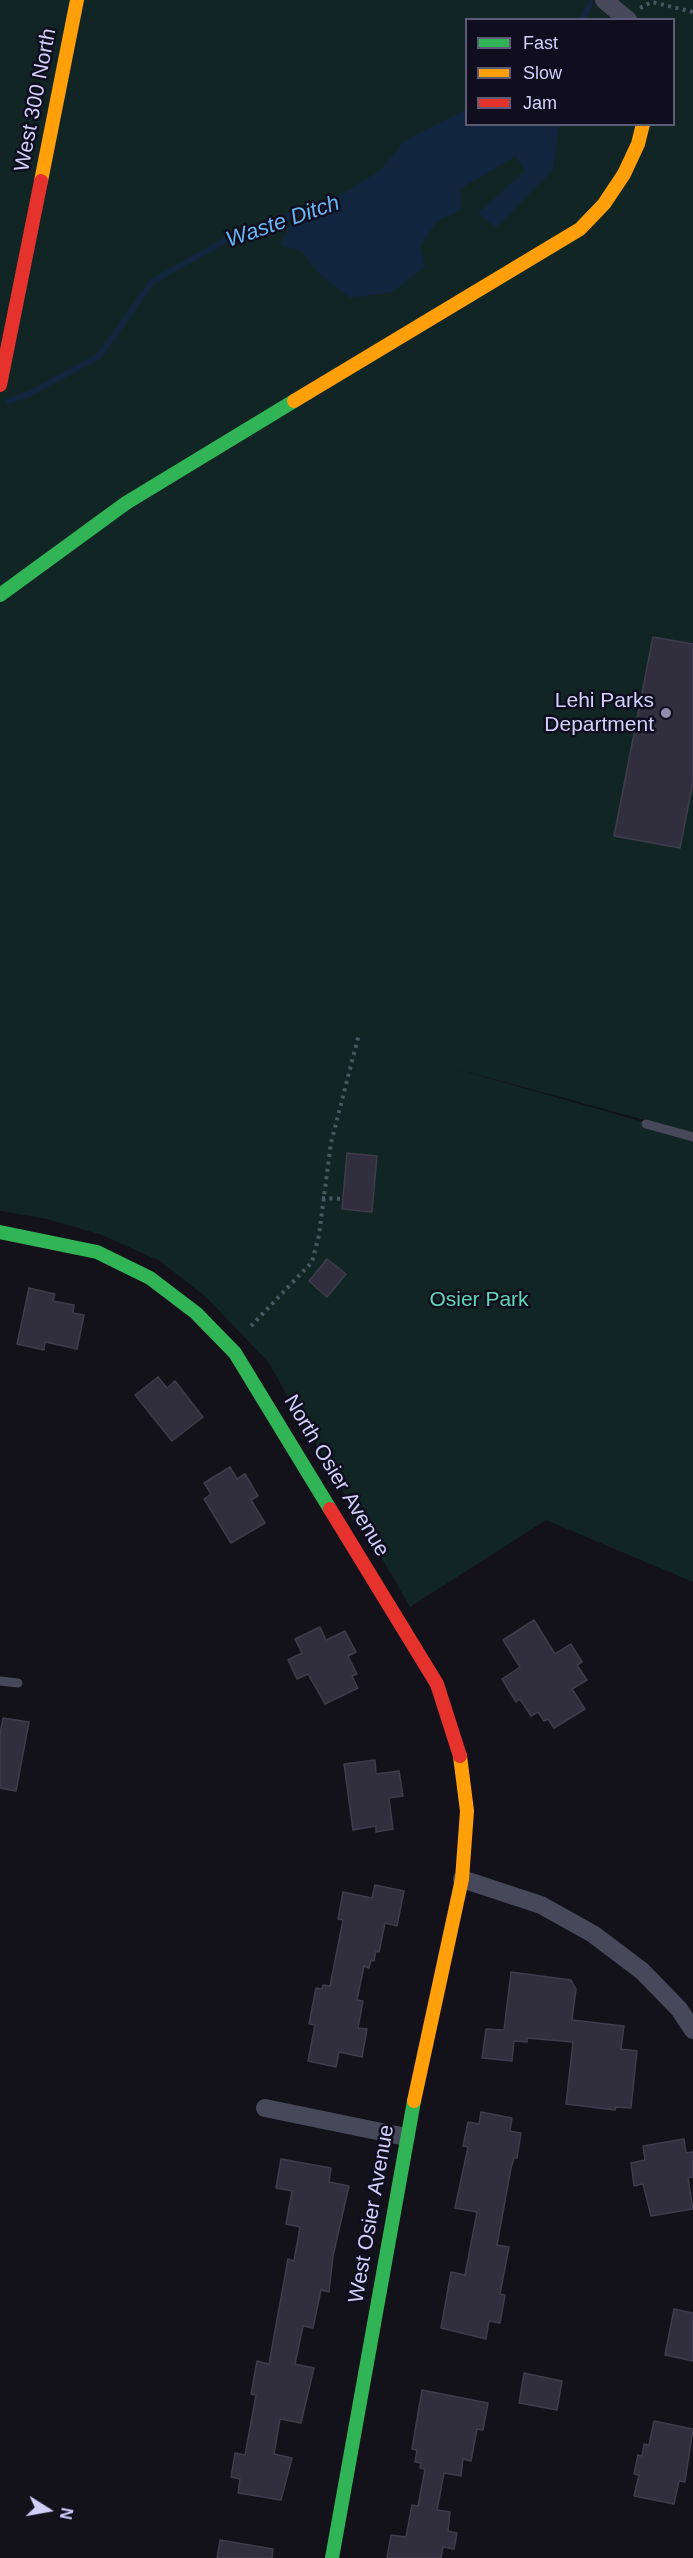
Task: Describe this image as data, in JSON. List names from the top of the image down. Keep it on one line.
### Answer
{"streets":{"street":["West 300 North","North Osier Avenue","West Osier Avenue"]},"crossings":[["North Osier Avenue","West Osier Avenue"]],"water":["Waste Ditch"],"parks":["Osier Park"],"places":["Lehi Parks Department"],"legend":["Fast","Slow","Jam"],"north":"right"}
